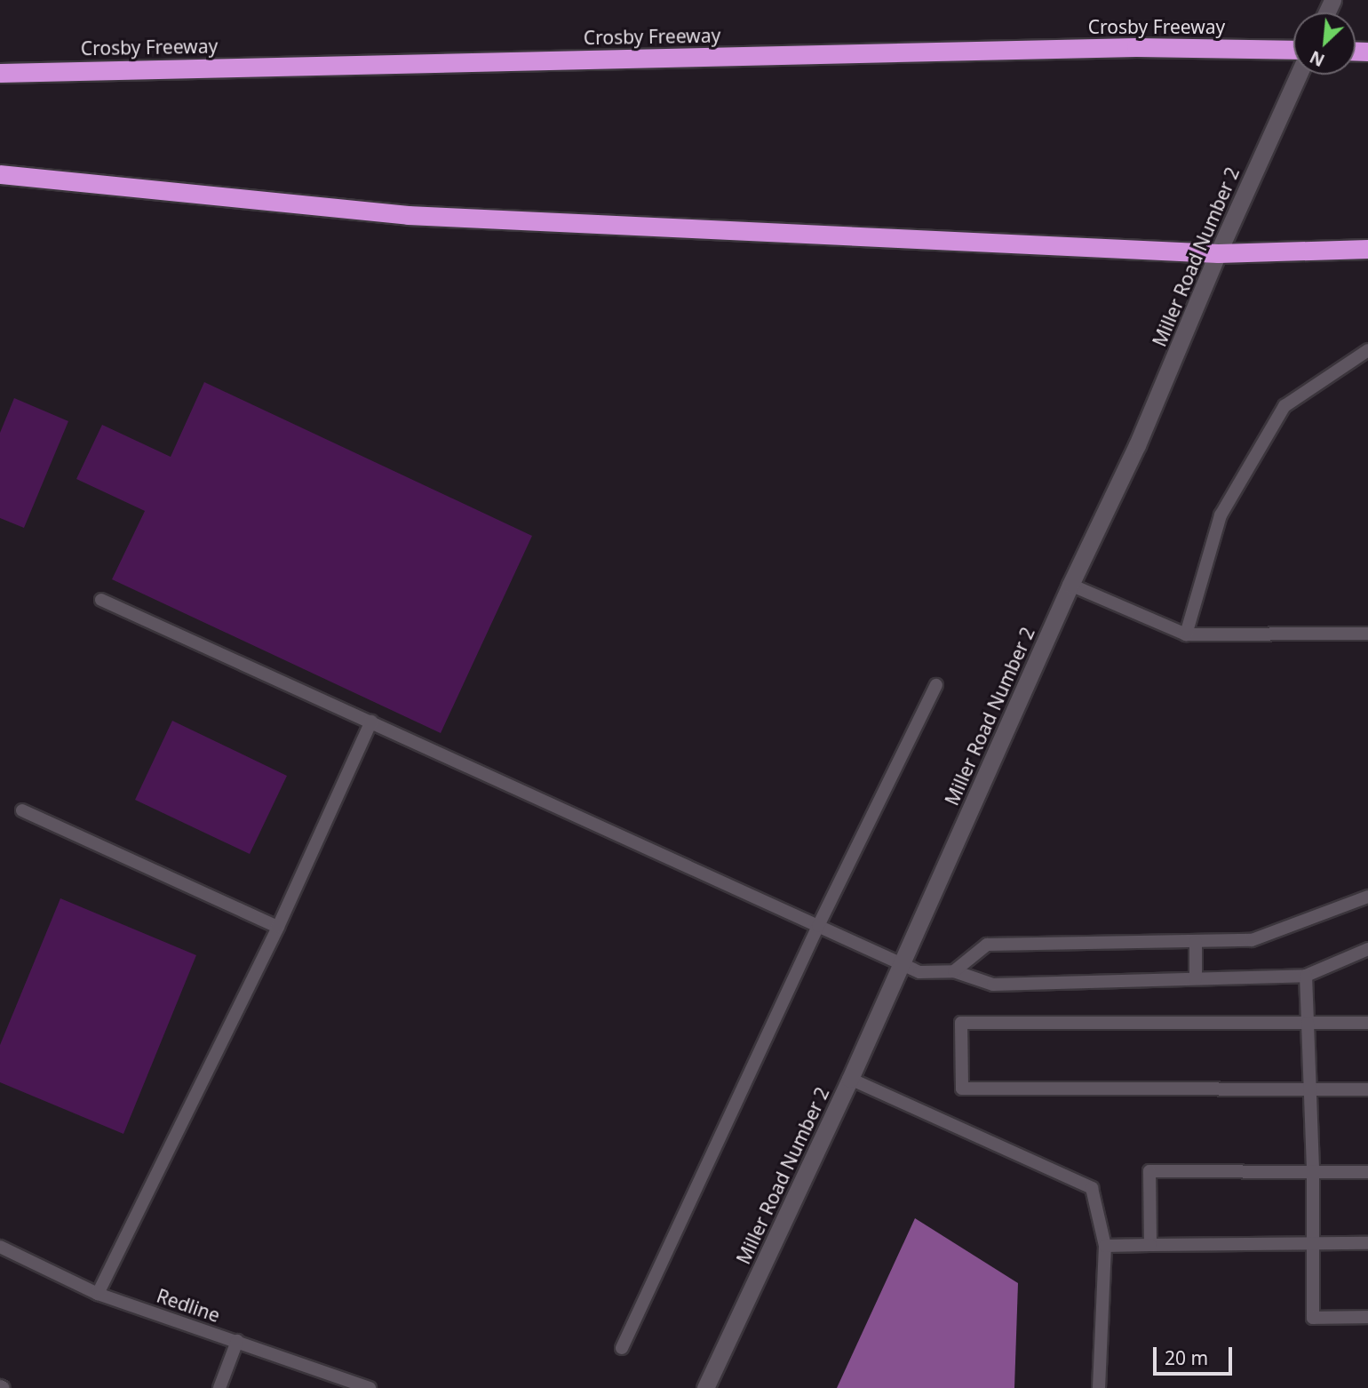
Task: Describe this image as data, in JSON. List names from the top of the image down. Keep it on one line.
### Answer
{"streets":{"highway":["Crosby Freeway"],"main road":["Miller Road Number 2"],"lane":["Redline"]},"scale_bar":"20 m","north":"bottom left"}
